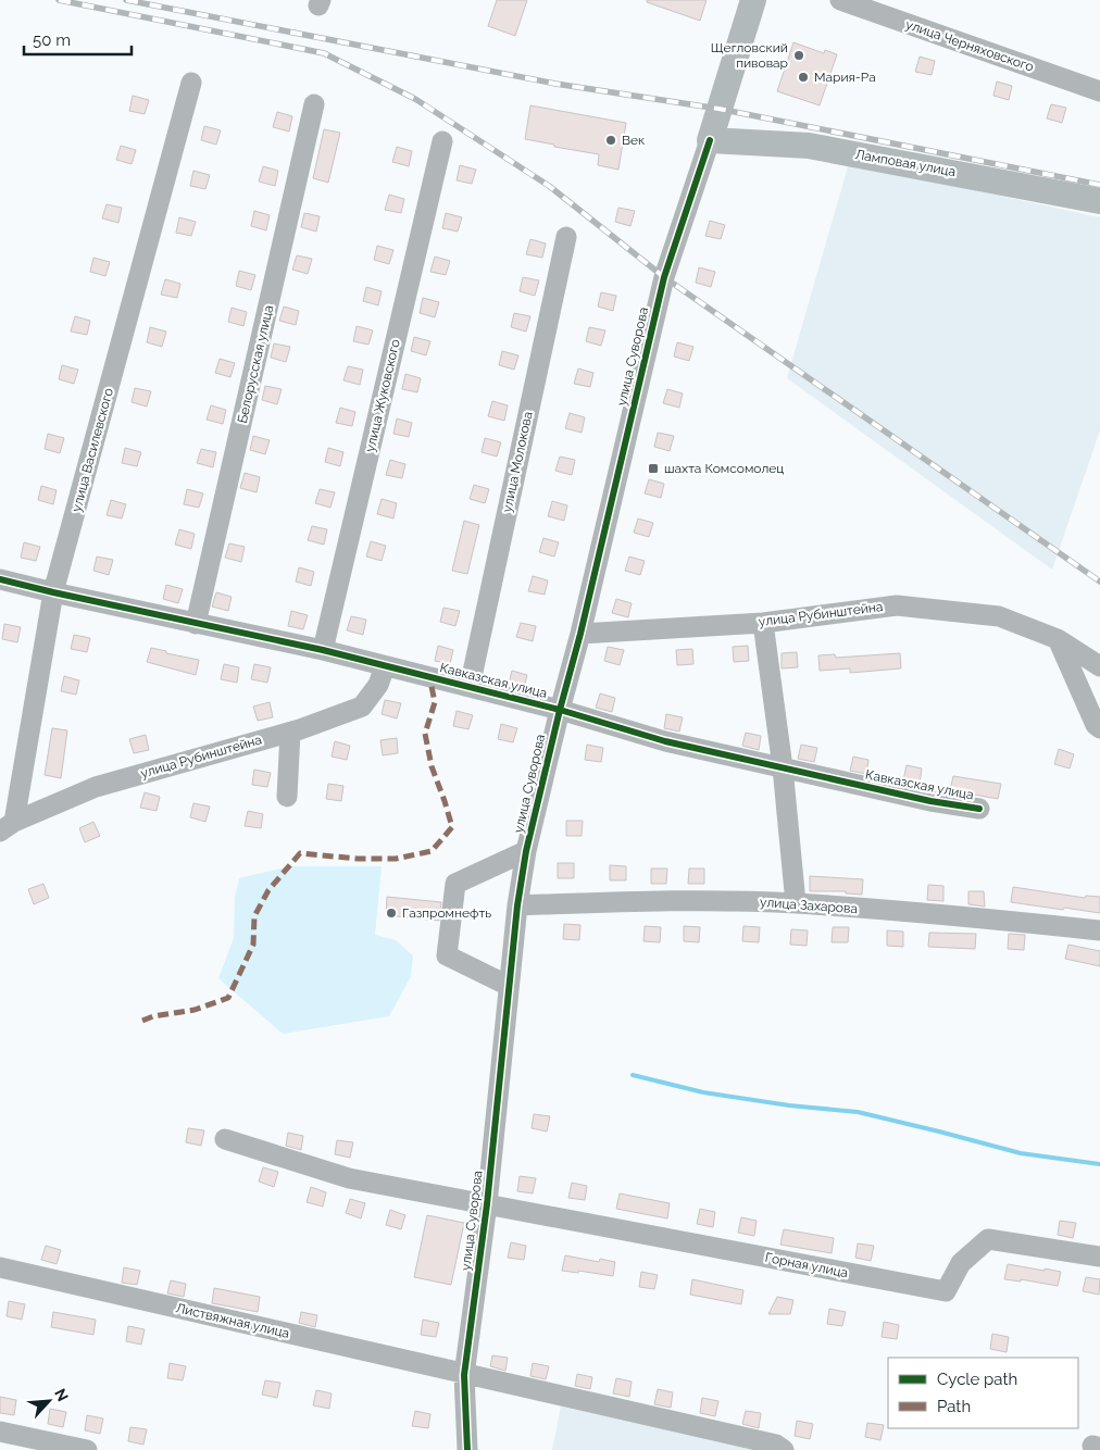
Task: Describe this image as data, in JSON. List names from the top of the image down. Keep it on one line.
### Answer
{"streets":{"main road":["Ламповая улица","улица Суворова"],"street":["улица Черняховского","Белорусская улица","улица Жуковского","улица Василевского","улица Молокова","улица Рубинштейна","Кавказская улица","улица Захарова","Горная улица","Листвяжная улица"]},"crossings":[["Ламповая улица","улица Суворова"],["улица Суворова","улица Рубинштейна"],["улица Суворова","Кавказская улица"],["улица Суворова","улица Захарова"],["улица Суворова","Горная улица"],["улица Суворова","Листвяжная улица"],["Белорусская улица","Кавказская улица"],["улица Жуковского","Кавказская улица"],["улица Василевского","улица Рубинштейна"],["улица Василевского","Кавказская улица"],["улица Молокова","Кавказская улица"],["улица Рубинштейна","Кавказская улица"]],"places":{"other":["Щегловский пивовар","Мария-Ра","Век","Газпромнефть"],"transit":["шахта Комсомолец"]},"legend":["Cycle path","Path"],"scale_bar":"50 m","north":"top right"}
